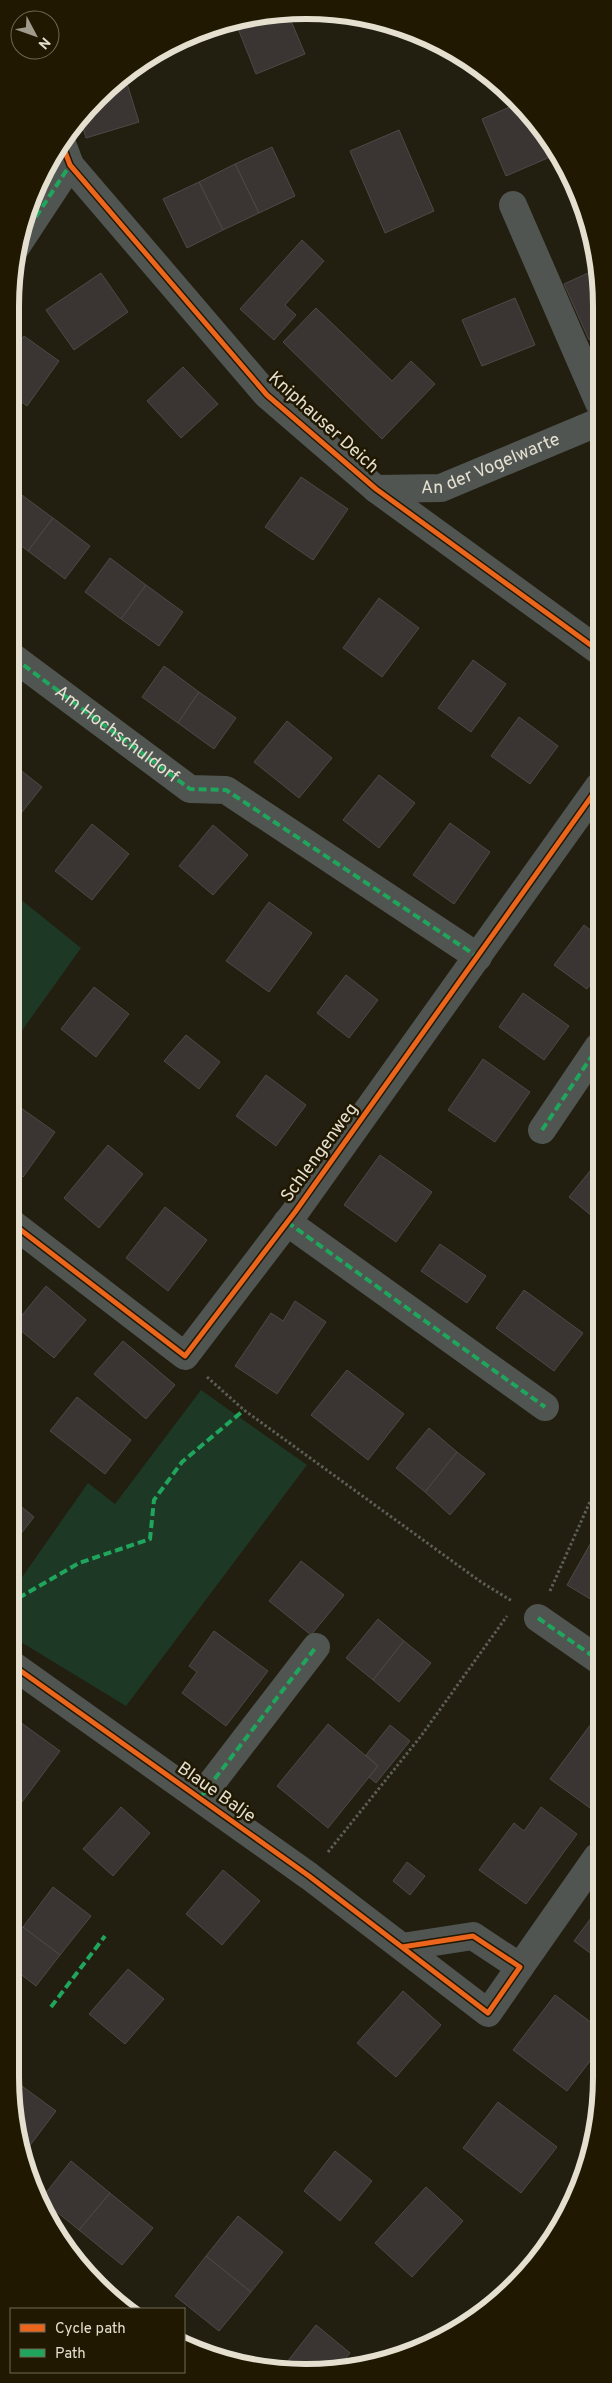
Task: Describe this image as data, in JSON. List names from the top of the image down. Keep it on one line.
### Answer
{"streets":{"street":["Kniphauser Deich","An der Vogelwarte","Am Hochschuldorf","Schlengenweg","Blaue Balje"]},"crossings":[["Kniphauser Deich","An der Vogelwarte"],["Am Hochschuldorf","Schlengenweg"]],"legend":["Cycle path","Path"],"north":"bottom right"}
